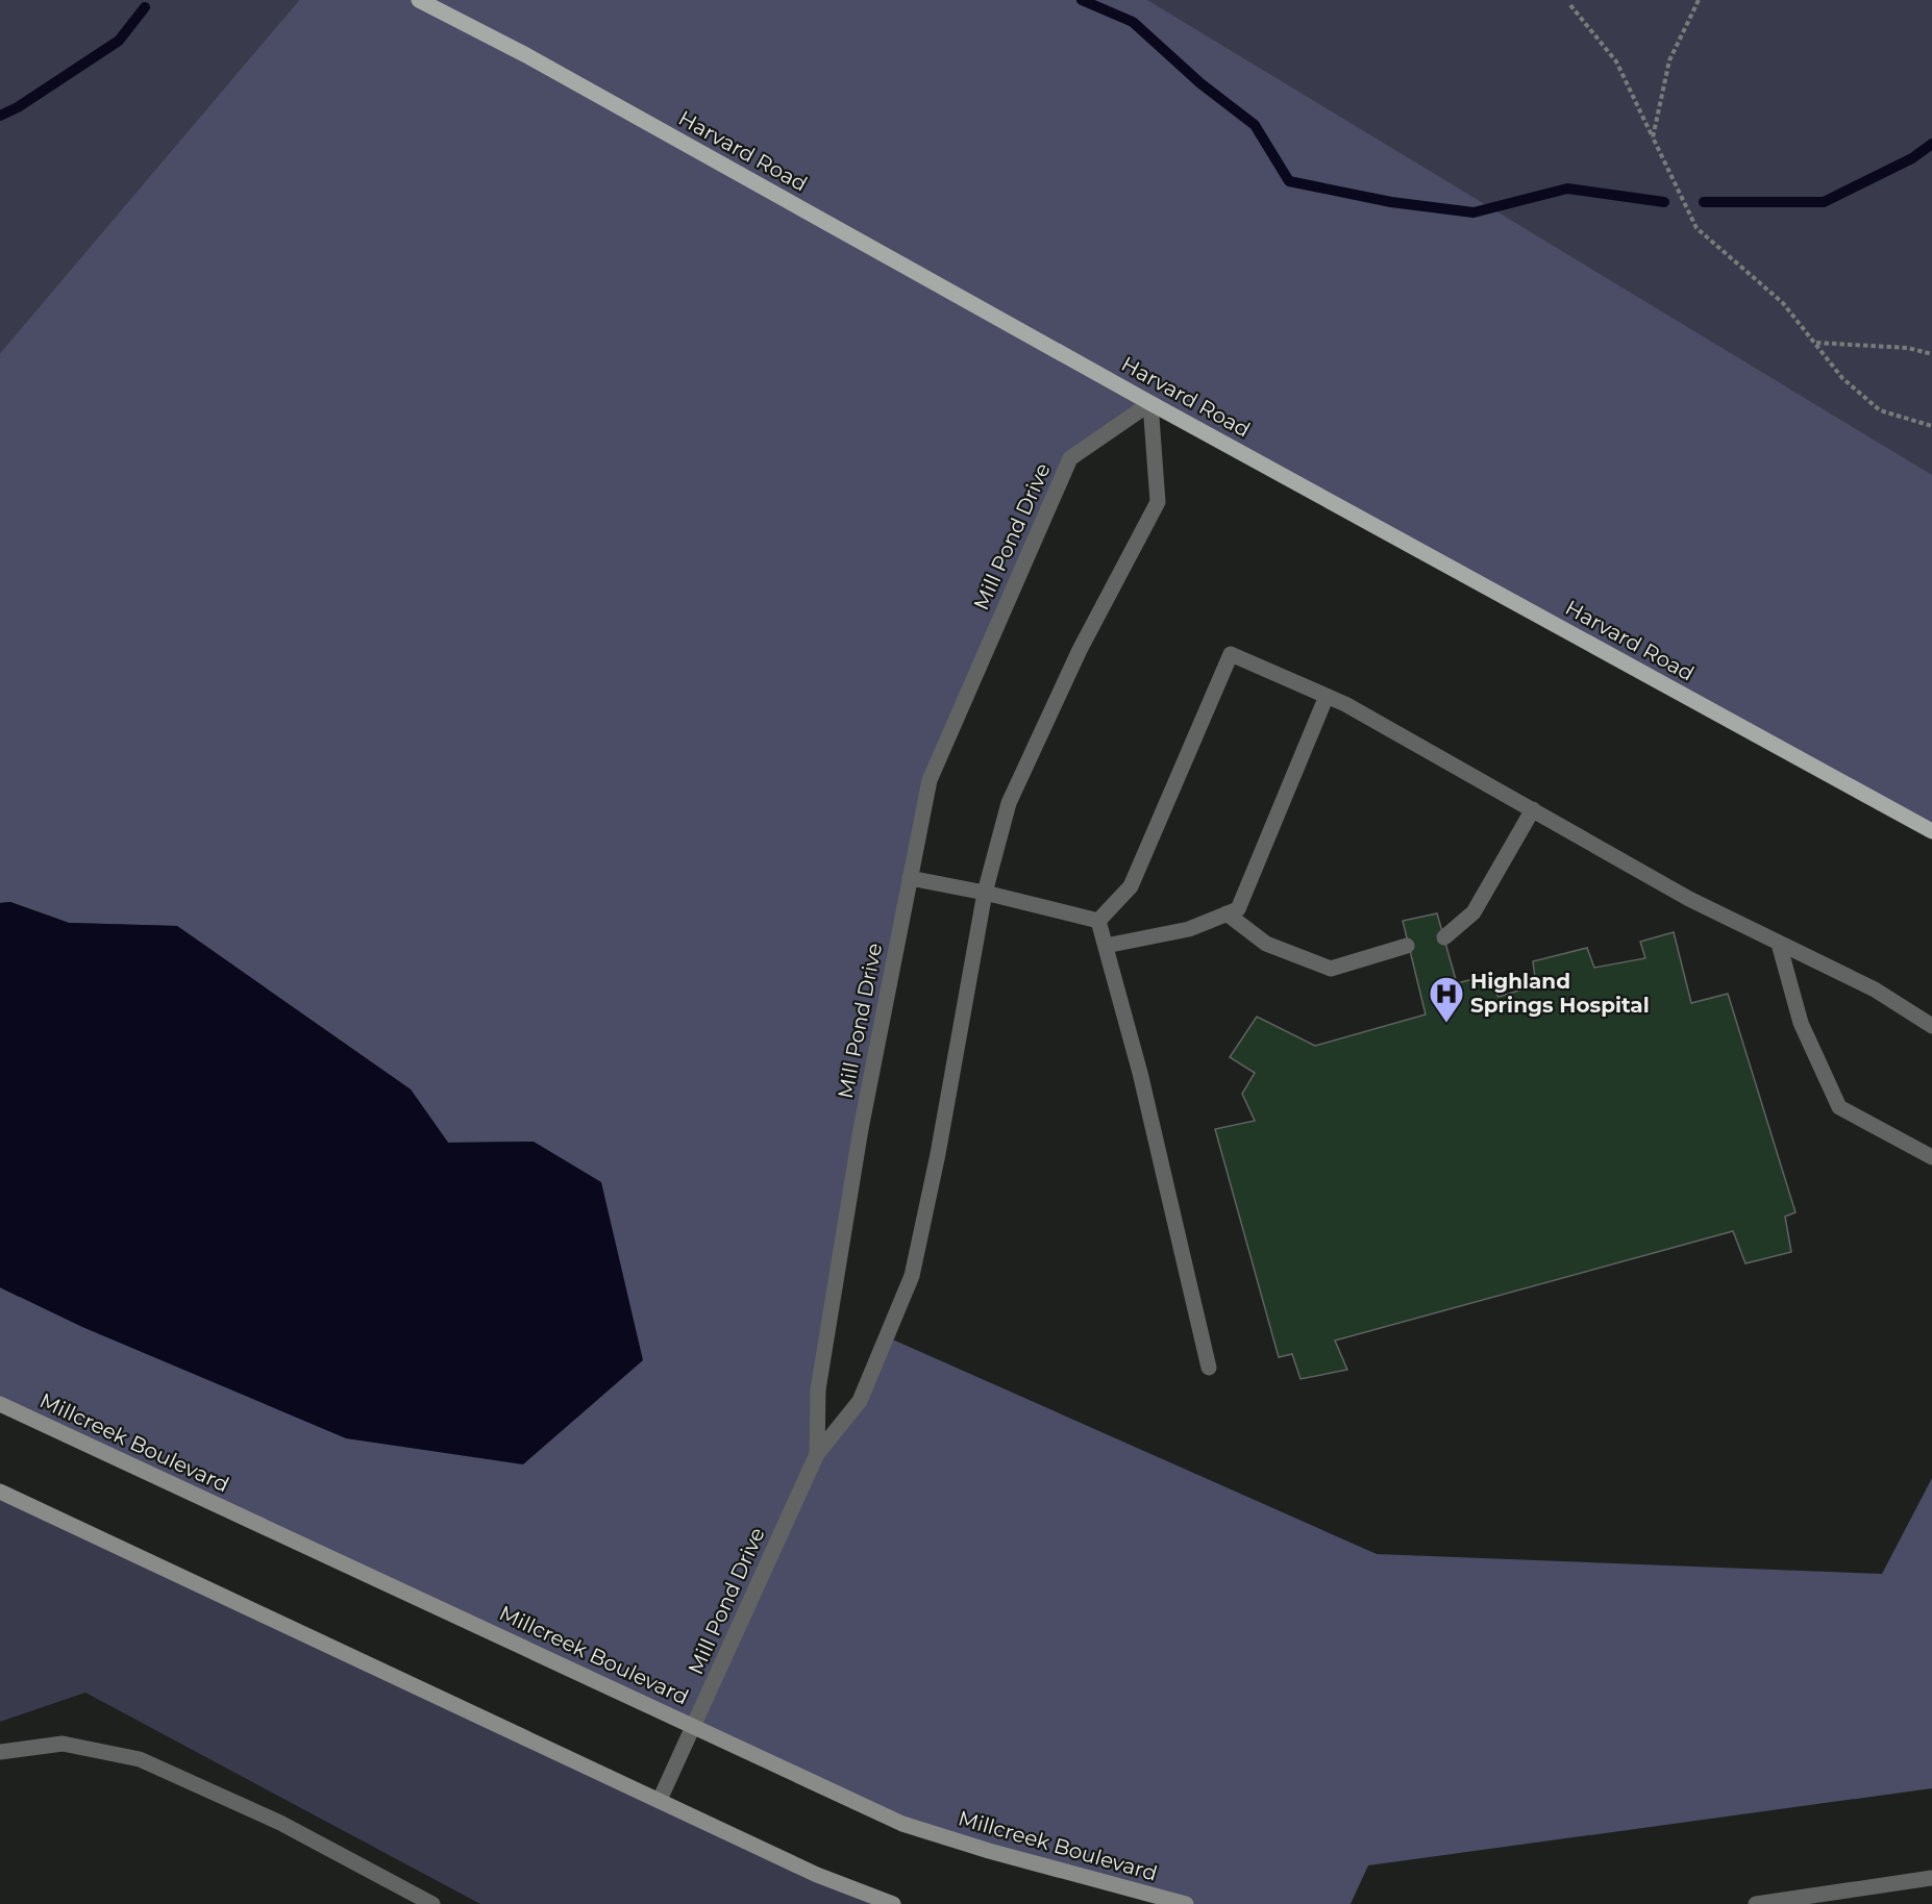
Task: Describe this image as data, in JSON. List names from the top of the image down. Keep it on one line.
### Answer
{"streets":{"main road":["Harvard Road"],"street":["Mill Pond Drive","Millcreek Boulevard"]},"crossings":[["Harvard Road","Mill Pond Drive"],["Mill Pond Drive","Millcreek Boulevard"]],"places":{"hospital":["Highland Springs Hospital"]}}
